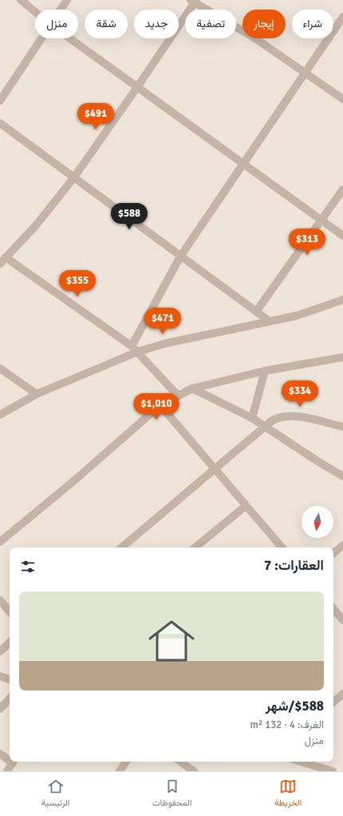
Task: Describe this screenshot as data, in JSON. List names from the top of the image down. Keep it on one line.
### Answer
{"north":"bottom","page":{"chip":["شراء","إيجار","تصفية","جديد","شقة","منزل"],"price":["$491","$588","$313","$355","$471","$334","$1,010"],"heading":"العقارات: 7","list":[{"name":"$588/شهر","note":"الغرف: 4 · 132 m² · منزل"}],"tabs":["الخريطة","المحفوظات","الرئيسية"]}}
